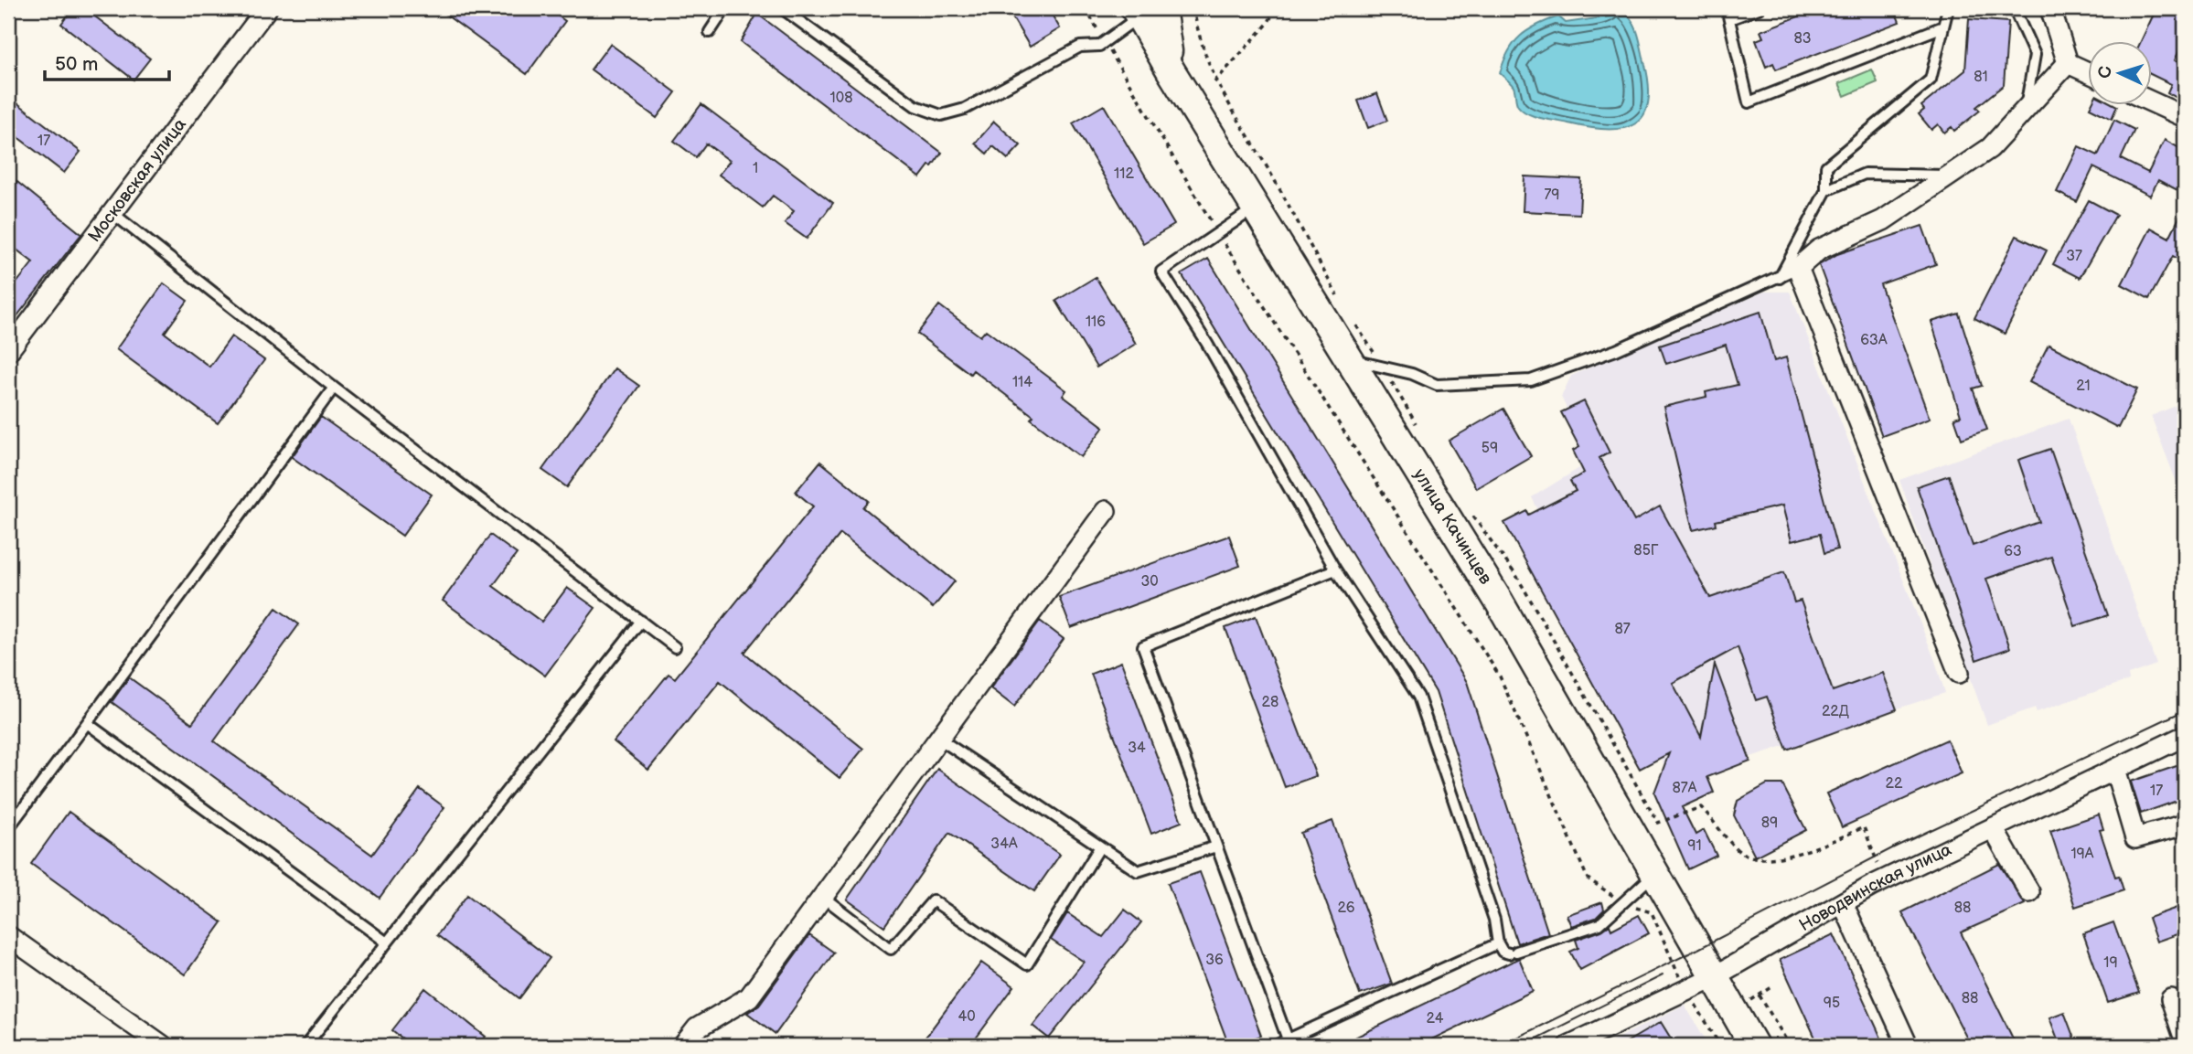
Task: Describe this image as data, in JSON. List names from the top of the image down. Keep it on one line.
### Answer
{"streets":{"main road":["улица Качинцев"],"street":["Московская улица","Новодвинская улица"]},"crossings":[["улица Качинцев","Новодвинская улица"]],"house_numbers":["83","81","108","17","1","112","79","37","116","63А","114","21","59","85Г","63","30","87","28","22Д","34","22","87А","17","89","34А","91","19А","26","88","36","19","88","95","40","24"],"scale_bar":"50 m","north":"left"}
